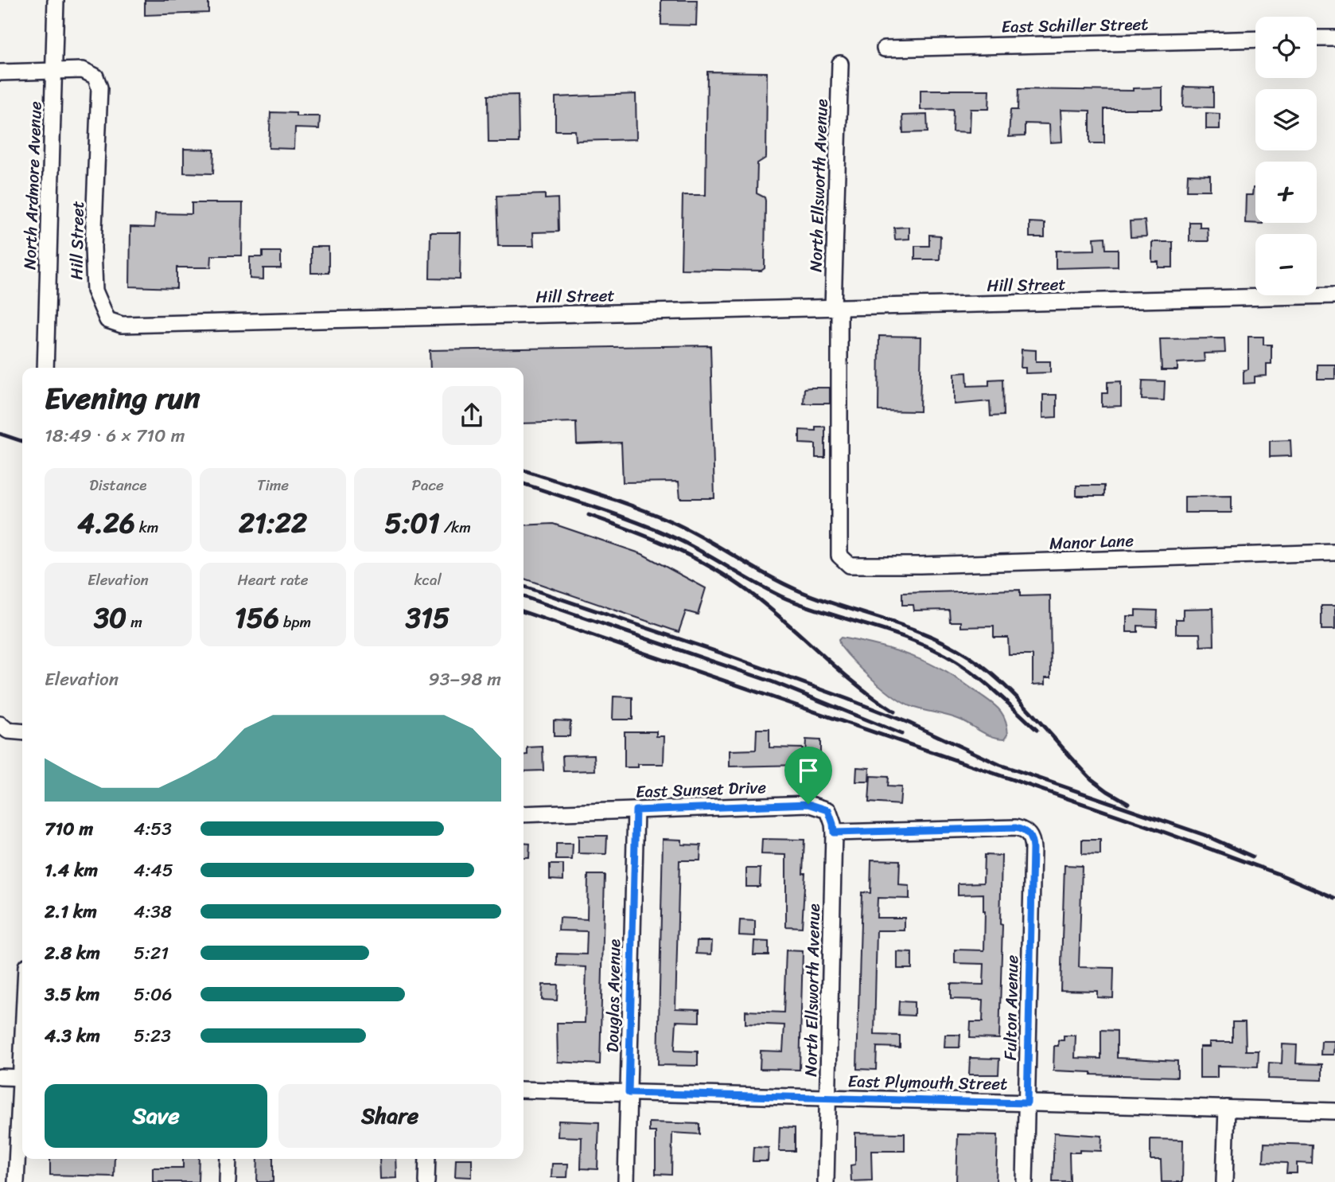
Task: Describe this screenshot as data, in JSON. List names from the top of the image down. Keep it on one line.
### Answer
{"streets":{"street":["East Schiller Street","North Ardmore Avenue","North Ellsworth Avenue","Hill Street","Manor Lane","East Sunset Drive","Douglas Avenue","Fulton Avenue","East Plymouth Street"]},"crossings":[["North Ardmore Avenue","Hill Street"],["North Ellsworth Avenue","Hill Street"],["North Ellsworth Avenue","Manor Lane"],["North Ellsworth Avenue","East Sunset Drive"],["North Ellsworth Avenue","Fulton Avenue"],["North Ellsworth Avenue","East Plymouth Street"],["East Sunset Drive","Douglas Avenue"],["East Sunset Drive","Fulton Avenue"],["Douglas Avenue","East Plymouth Street"],["Fulton Avenue","East Plymouth Street"]],"page":{"map_buttons":["+","−"],"heading":["Evening run","18:49 · 6 × 710 m"],"stats":[["Distance","4.26 km"],["Time","21:22"],["Pace","5:01 /km"],["Elevation","30 m"],["Heart rate","156 bpm"],["kcal","315"]],"chart":["Elevation","93–98 m"],"list":[{"name":"710 m","note":"4:53"},{"name":"1.4 km","note":"4:45"},{"name":"2.1 km","note":"4:38"},{"name":"2.8 km","note":"5:21"},{"name":"3.5 km","note":"5:06"},{"name":"4.3 km","note":"5:23"}],"buttons":["Save","Share"]}}
